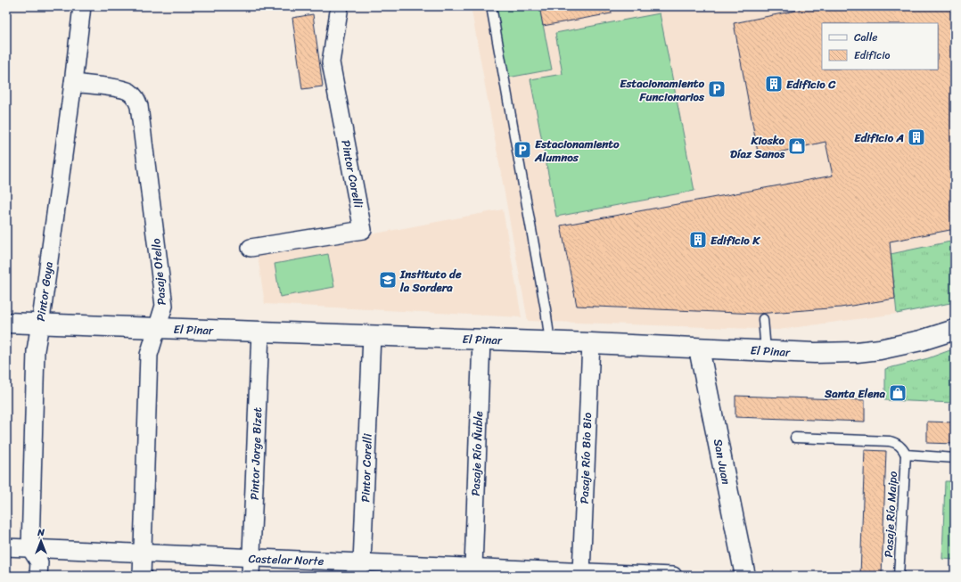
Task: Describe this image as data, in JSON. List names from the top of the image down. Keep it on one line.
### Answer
{"streets":{"street":["Pintor Corelli","Pasaje Otello","Pintor Goya","El Pinar","Pintor Jorge Bizet","Pasaje Río Ñuble","Pasaje Río Bio Bio","San Juan","Castelar Norte"],"lane":["Pasaje Río Maipo"]},"crossings":[["Pintor Corelli","El Pinar"],["Pintor Corelli","Castelar Norte"],["Pasaje Otello","Pintor Goya"],["Pasaje Otello","El Pinar"],["Pasaje Otello","Castelar Norte"],["Pintor Goya","El Pinar"],["Pintor Goya","Castelar Norte"],["El Pinar","Pintor Jorge Bizet"],["El Pinar","Pasaje Río Ñuble"],["El Pinar","Pasaje Río Bio Bio"],["El Pinar","San Juan"],["Pintor Jorge Bizet","Castelar Norte"],["Pasaje Río Ñuble","Castelar Norte"],["Pasaje Río Bio Bio","Castelar Norte"]],"places":{"building":["Edificio C","Edificio A","Edificio K"],"parking":["Estacionamiento Funcionarios","Estacionamiento Alumnos"],"shop":["Kiosko Díaz Sanos","Santa Elena"],"school or university":["Instituto de la Sordera"]},"legend":["Calle","Edificio"],"north":"top"}
